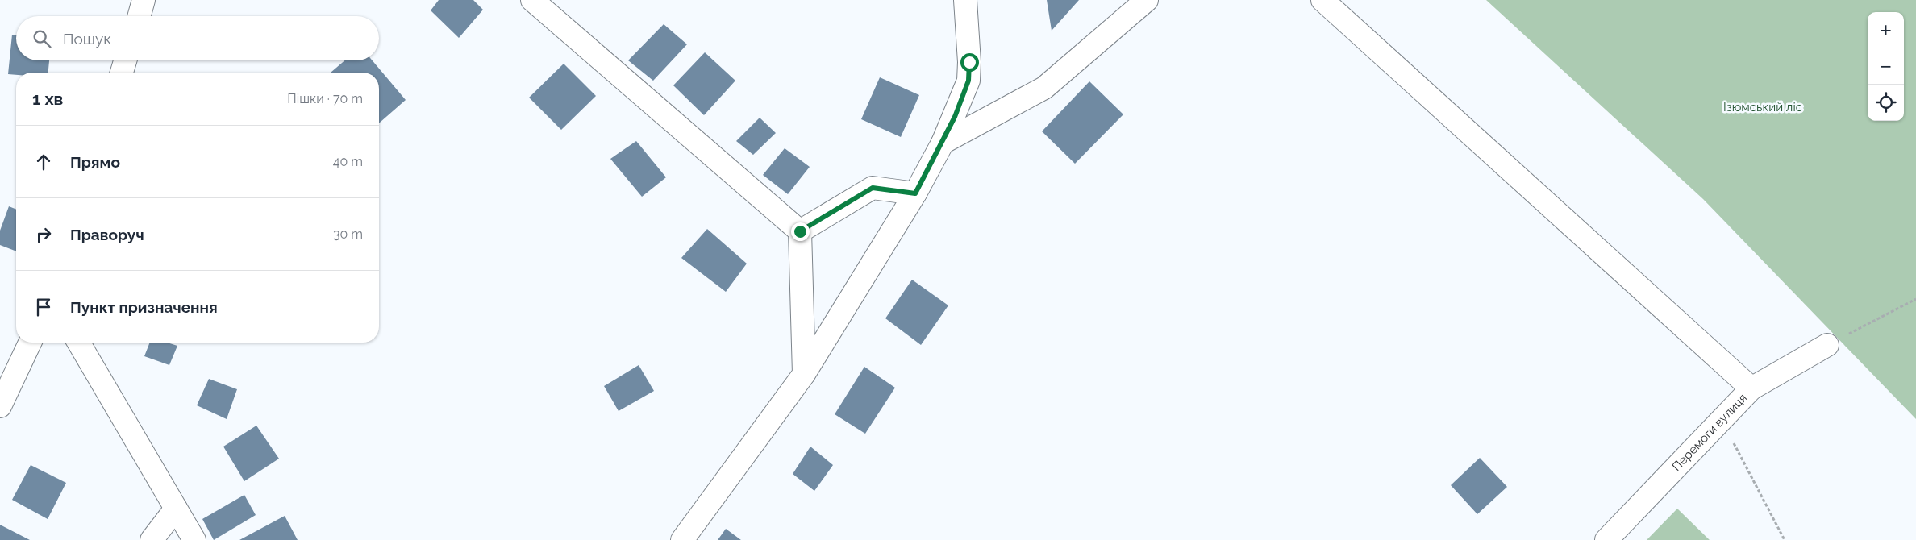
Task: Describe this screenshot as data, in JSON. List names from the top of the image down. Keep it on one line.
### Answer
{"streets":{"street":["Перемоги вулиця"]},"parks":["Ізюмський ліс"],"page":{"map_buttons":["+","−"],"search":"Пошук","heading":["1 хв","Пішки · 70 m"],"list":[["Прямо","40 m"],["Праворуч","30 m"],"Пункт призначення"]}}
